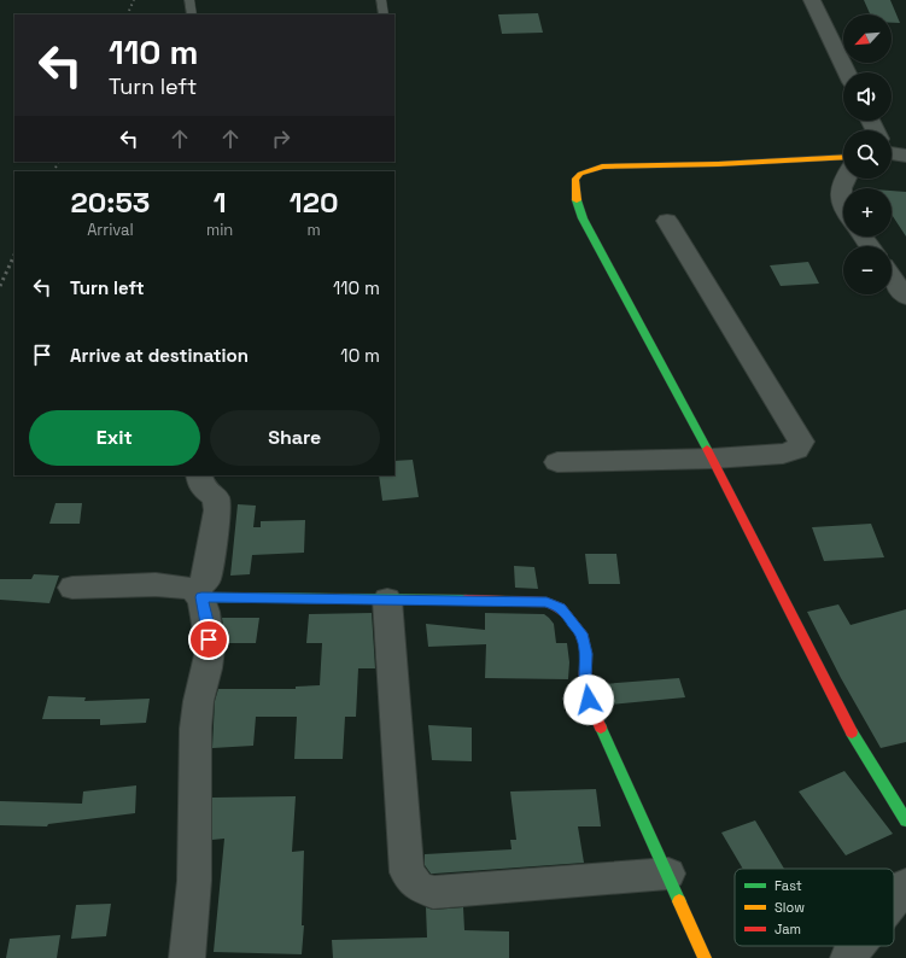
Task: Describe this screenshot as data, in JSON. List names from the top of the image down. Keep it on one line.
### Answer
{"legend":["Fast","Slow","Jam"],"north":"bottom left","page":{"map_buttons":["+","−"],"turn":["110 m","Turn left"],"eta":["20:53","Arrival","1","min","120","m"],"list":[{"name":"Turn left","value":"110 m"},{"name":"Arrive at destination","value":"10 m"}],"buttons":["Exit","Share"]}}
